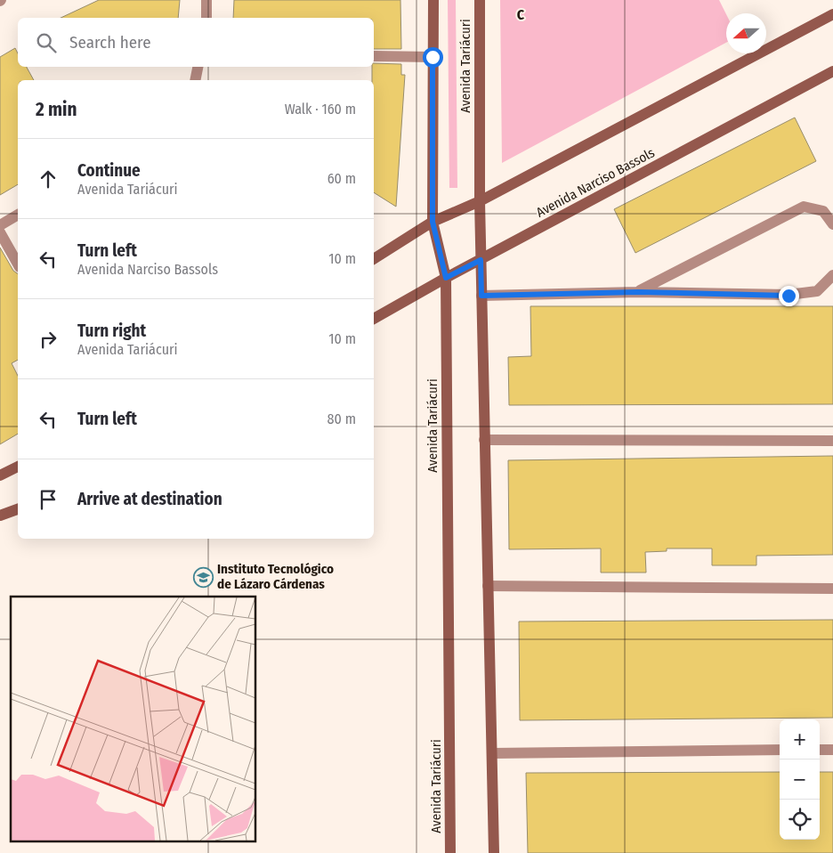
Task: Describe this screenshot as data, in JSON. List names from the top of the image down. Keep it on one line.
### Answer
{"streets":{"street":["Avenida Tariácuri","Avenida Narciso Bassols"]},"crossings":[["Avenida Tariácuri","Avenida Narciso Bassols"]],"places":{"school or university":["Instituto Tecnológico de Lázaro Cárdenas"]},"north":"left","page":{"search":"Search here","heading":["2 min","Walk · 160 m"],"list":[["Continue","Avenida Tariácuri","60 m"],["Turn left","Avenida Narciso Bassols","10 m"],["Turn right","Avenida Tariácuri","10 m"],["Turn left","80 m"],"Arrive at destination"],"map_buttons":["+","−"]},"grid":{"columns":["C"]}}
